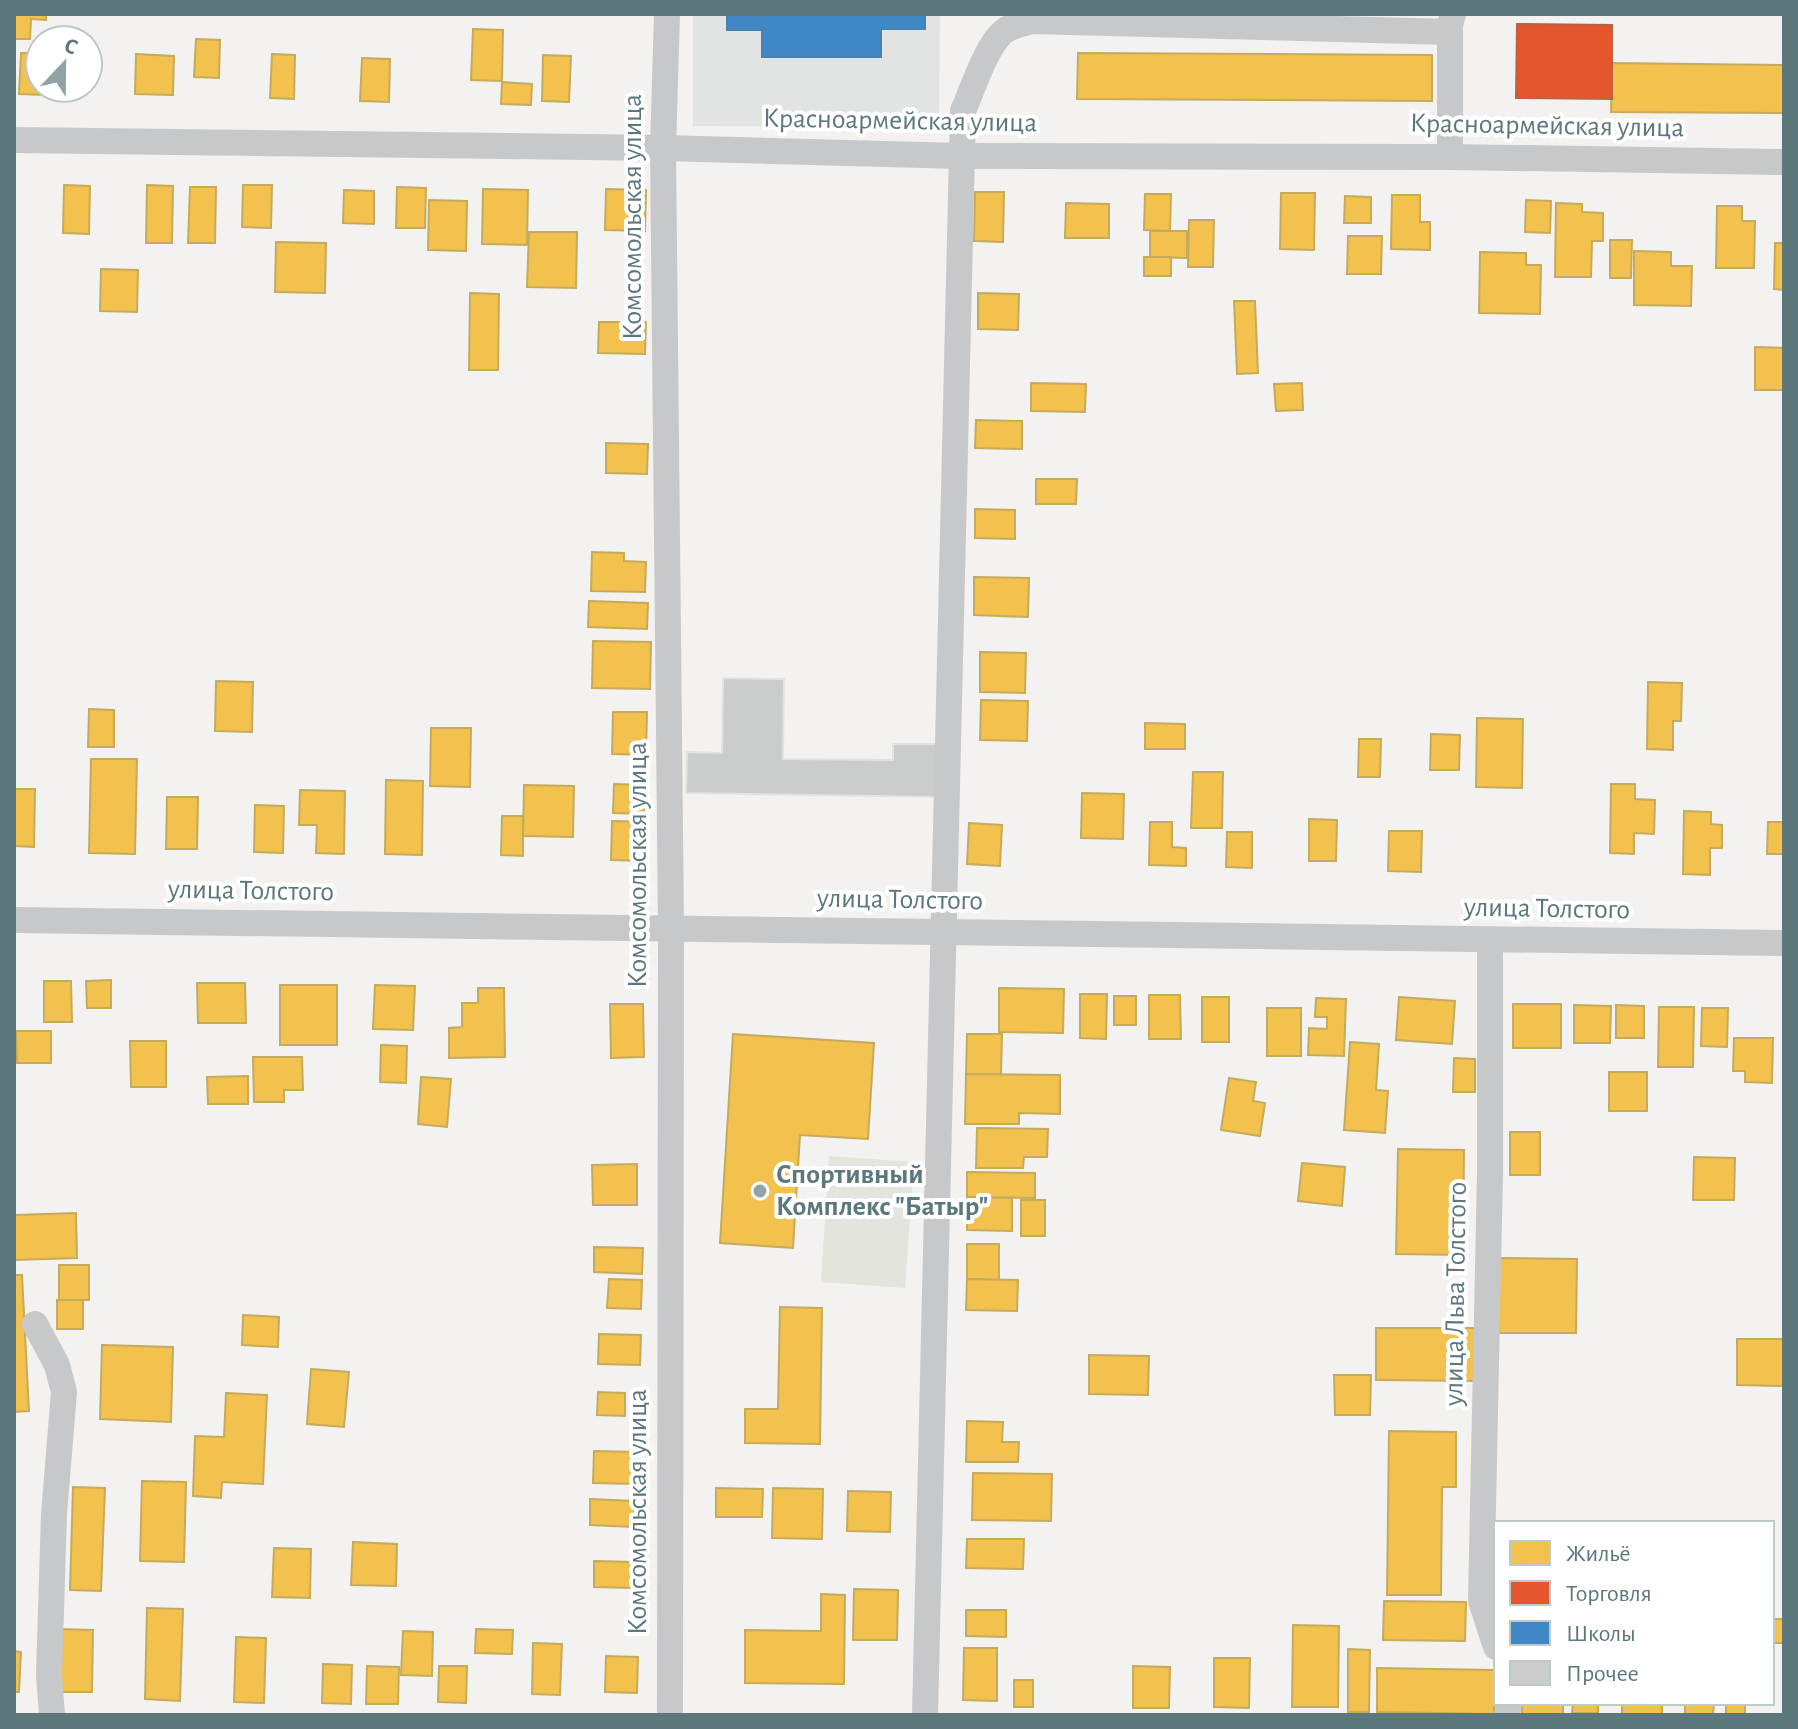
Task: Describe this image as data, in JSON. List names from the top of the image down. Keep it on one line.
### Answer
{"streets":{"street":["Красноармейская улица","Комсомольская улица","улица Толстого","улица Льва Толстого"]},"crossings":[["Красноармейская улица","Комсомольская улица"],["Комсомольская улица","улица Толстого"],["улица Толстого","улица Льва Толстого"]],"places":["Спортивный Комплекс \"Батыр\""],"legend":["Жильё","Торговля","Школы","Прочее"],"north":"top"}
